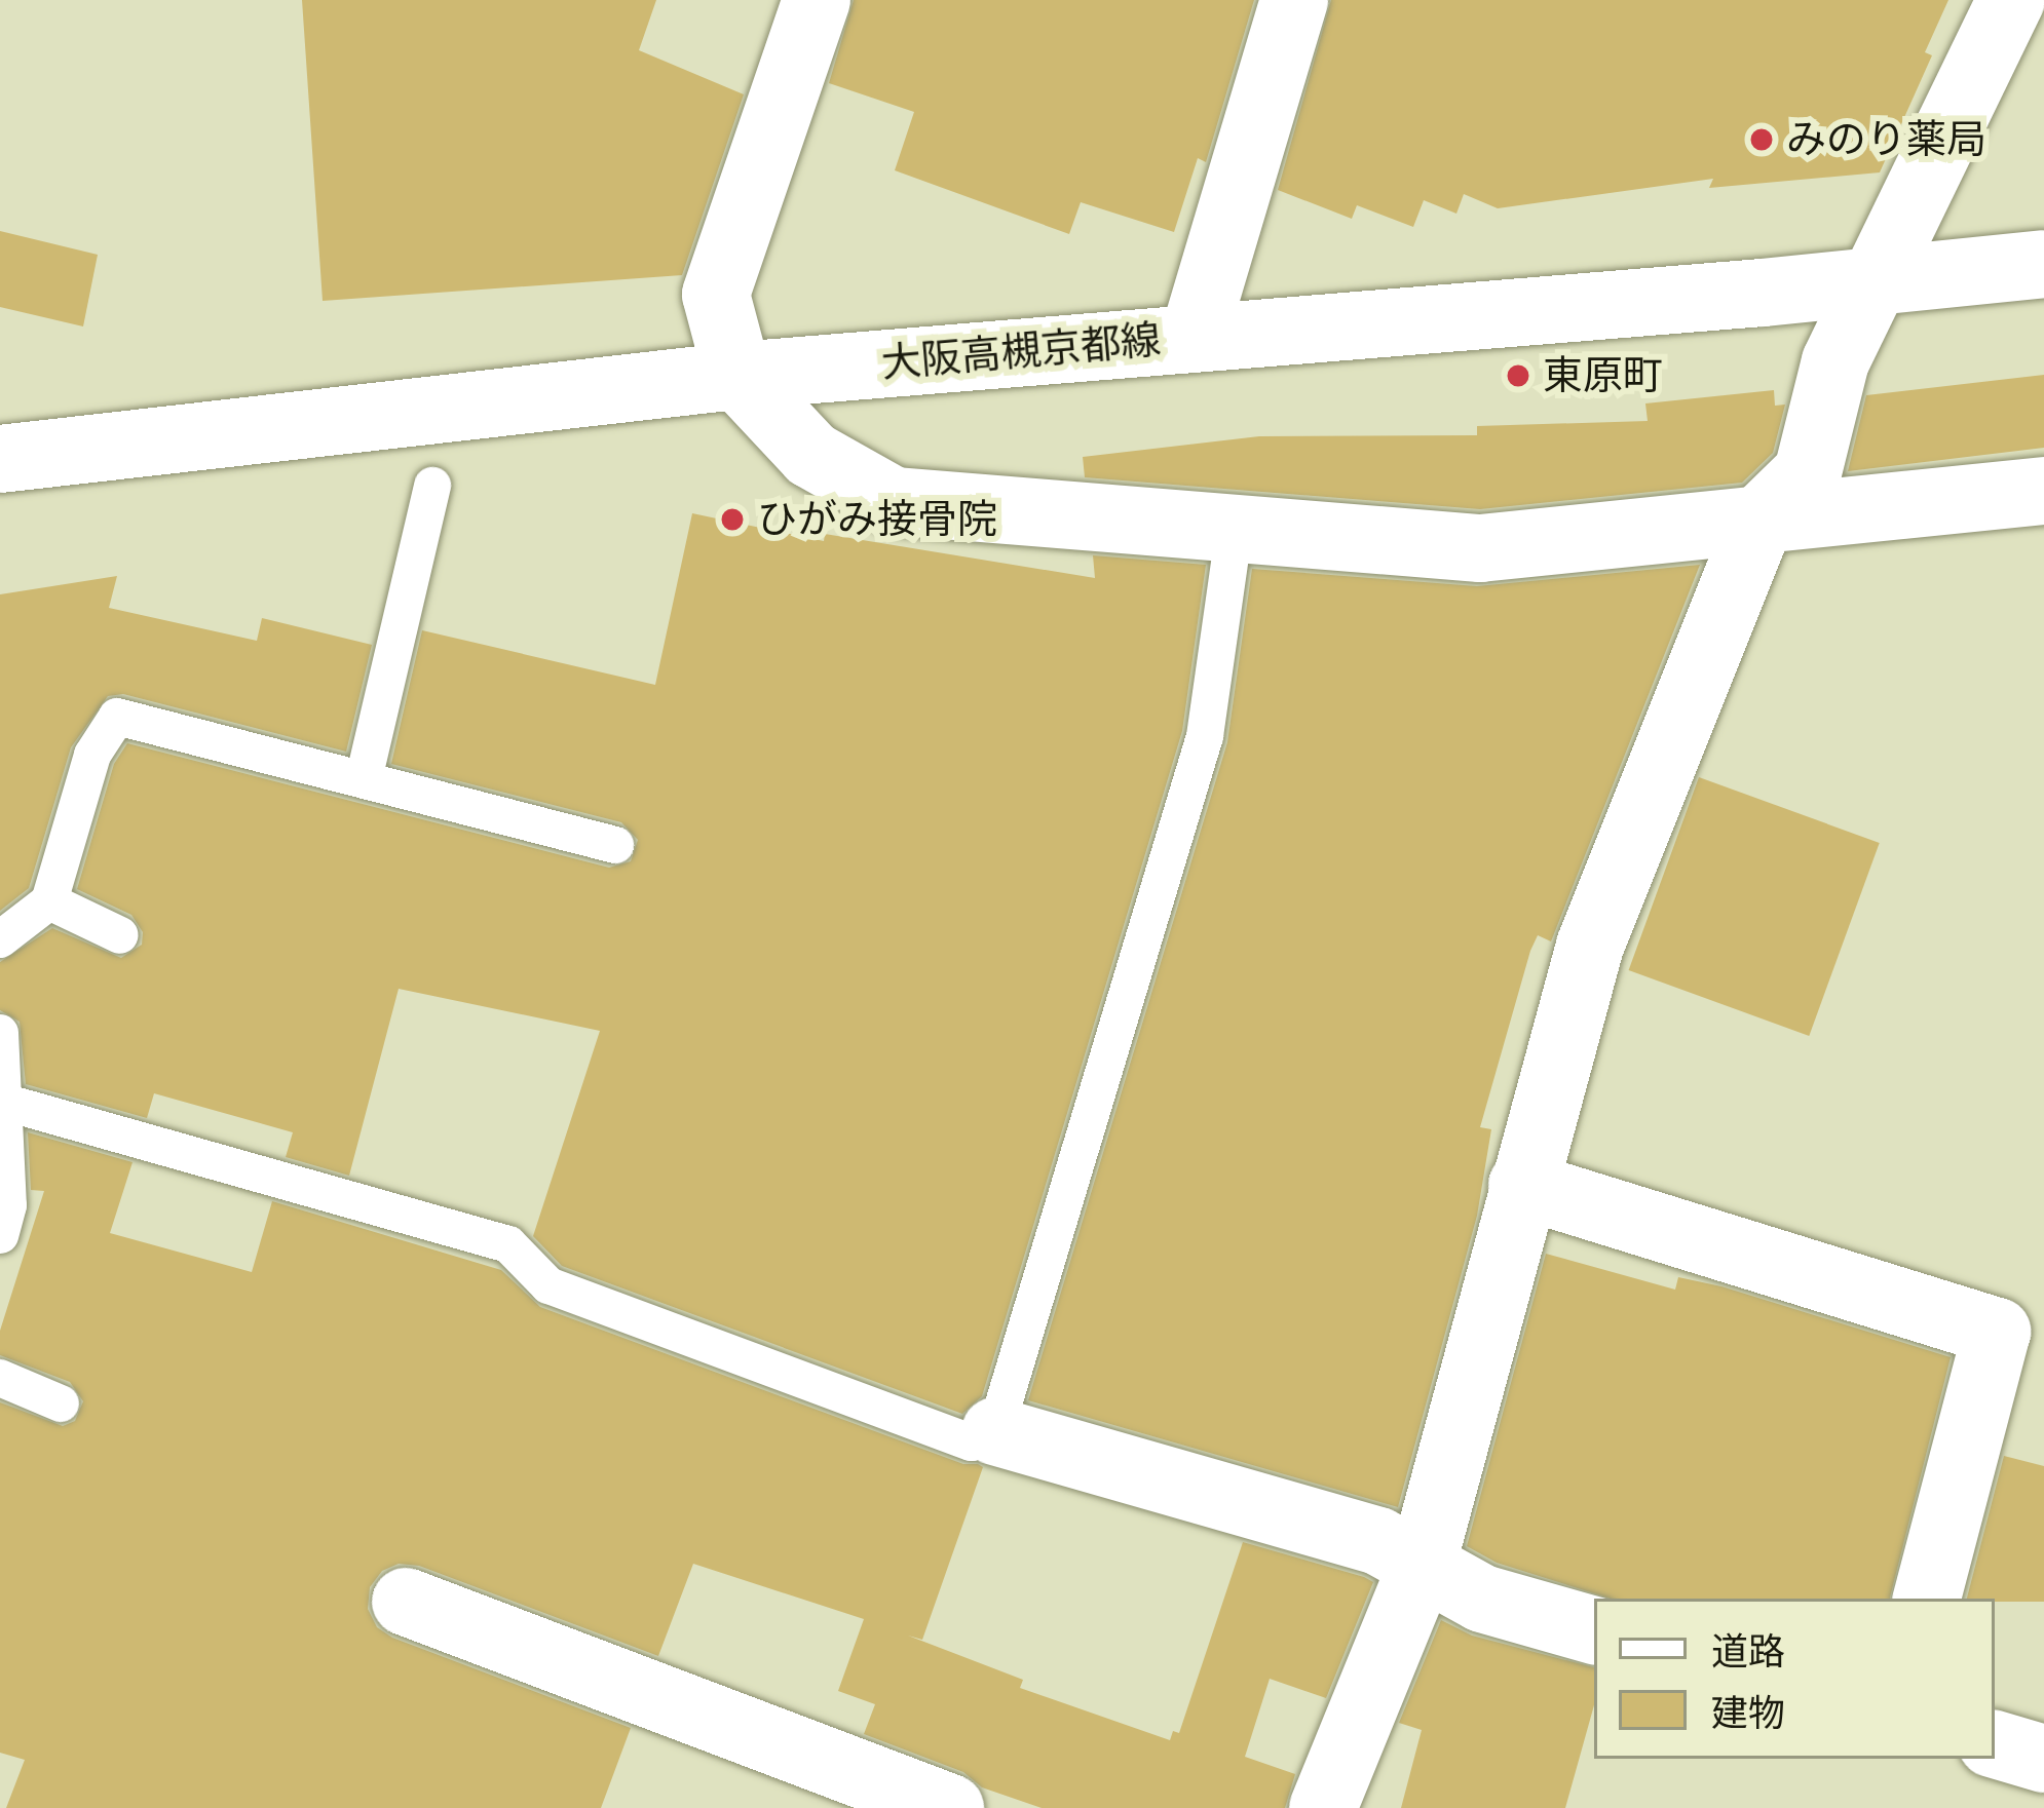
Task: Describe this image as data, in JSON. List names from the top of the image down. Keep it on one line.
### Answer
{"streets":{"street":["大阪高槻京都線"]},"places":["みのり薬局","東原町","ひがみ接骨院"],"legend":["道路","建物"]}
